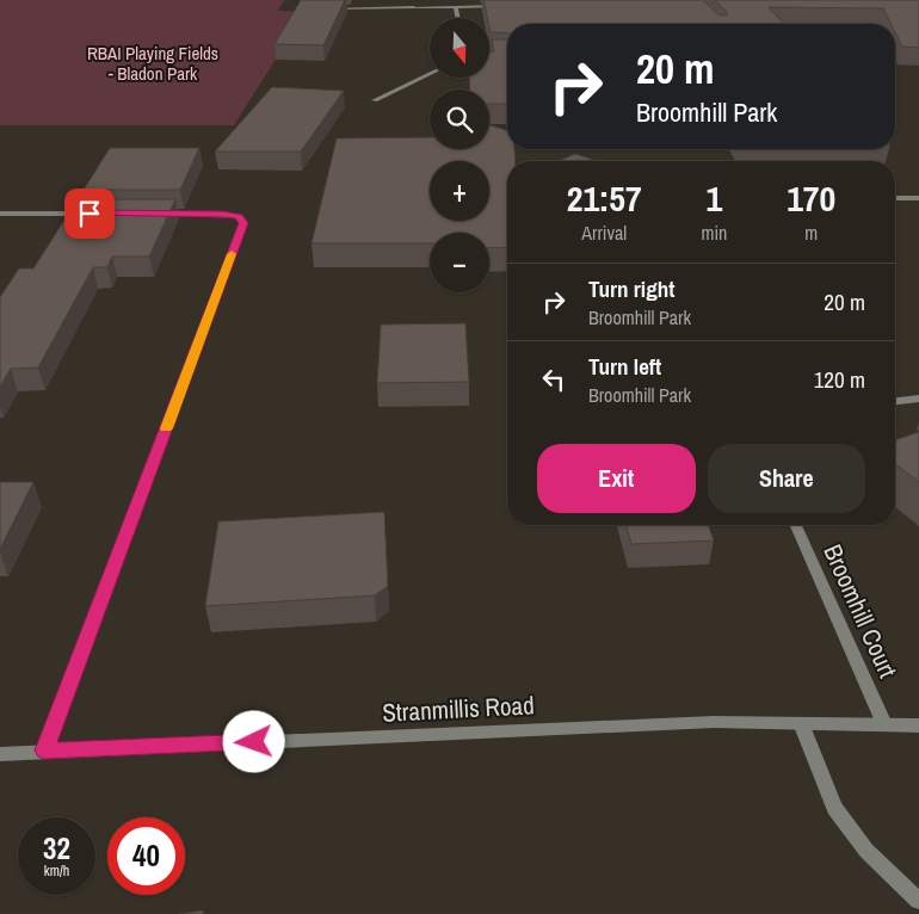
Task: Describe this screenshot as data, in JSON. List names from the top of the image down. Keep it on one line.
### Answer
{"streets":{"street":["Broomhill Court","Stranmillis Road"]},"crossings":[["Broomhill Court","Stranmillis Road"]],"parks":["RBAI Playing Fields - Bladon Park"],"north":"bottom","page":{"map_buttons":["+","−"],"turn":["20 m","Broomhill Park"],"eta":["21:57","Arrival","1","min","170","m"],"list":[{"name":"Turn right","note":"Broomhill Park","value":"20 m"},{"name":"Turn left","note":"Broomhill Park","value":"120 m"}],"buttons":["Exit","Share"],"speed":"32 km/h","limit":"40"}}
